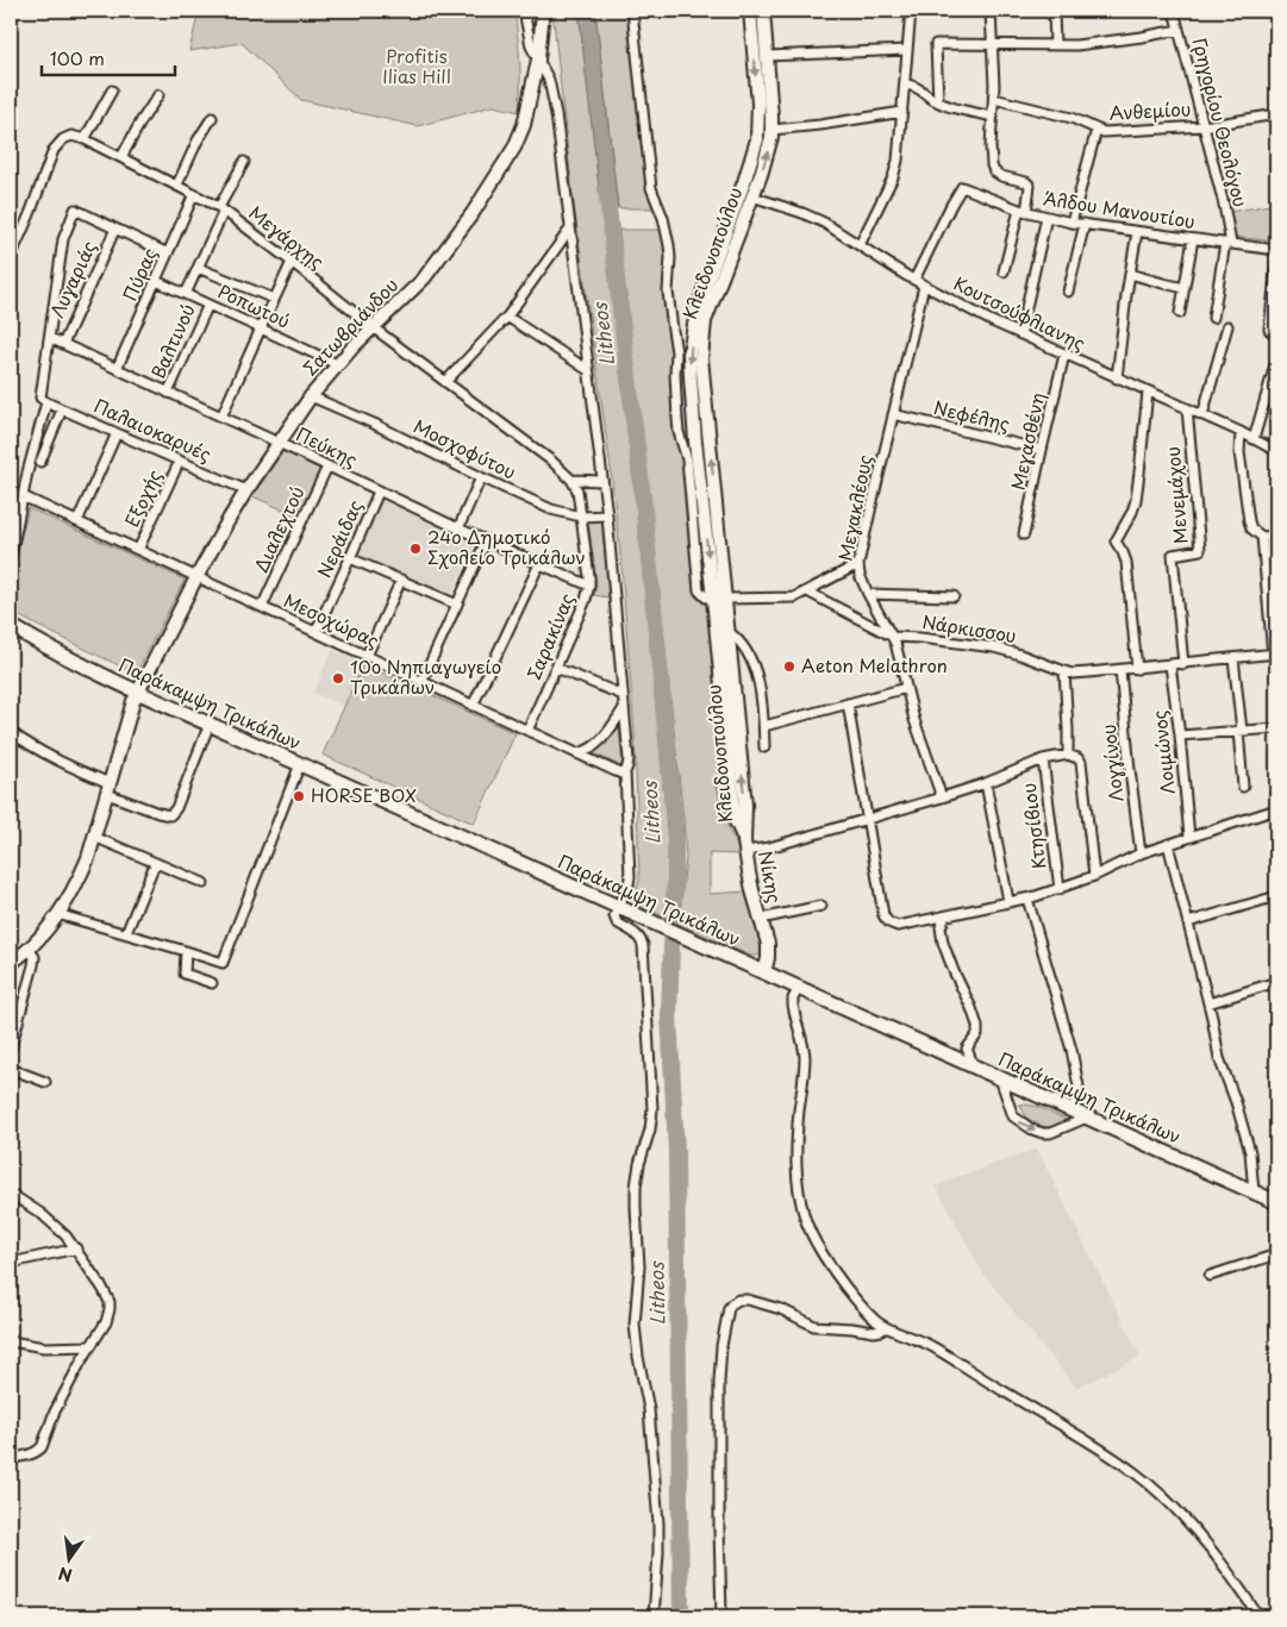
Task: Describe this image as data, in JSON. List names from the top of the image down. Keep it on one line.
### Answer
{"streets":{"main road":["Παράκαμψη Τρικάλων"],"street":["Ανθεμίου","Γρηγορίου Θεολόγου","Άλδου Μανουτίου","Μεγάρχης","Κλειδονοπούλου","Πύρας","Λυγαριάς","Ροπωτού","Κουτσούφλιανης","Σατωβριάνδου","Βαλτινού","Νεφέλης","Παλαιοκαρυές","Μεγασθένη","Πεύκης","Μοσχοφύτου","Μενεμάχου","Εξοχής","Μεγακλέους","Διαλεχτού","Νεράιδας","Μεσοχώρας","Νάρκισσου","Σαρακίνας","Λοιμώνος","Λογγίνου","Κτησίβιου","Νίκης"]},"crossings":[["Ανθεμίου","Γρηγορίου Θεολόγου"],["Γρηγορίου Θεολόγου","Άλδου Μανουτίου"],["Άλδου Μανουτίου","Κουτσούφλιανης"],["Μεγάρχης","Πύρας"],["Μεγάρχης","Σατωβριάνδου"],["Κλειδονοπούλου","Κουτσούφλιανης"],["Κλειδονοπούλου","Νίκης"],["Πύρας","Ροπωτού"],["Πύρας","Πεύκης"],["Λυγαριάς","Πεύκης"],["Ροπωτού","Σατωβριάνδου"],["Ροπωτού","Βαλτινού"],["Κουτσούφλιανης","Μεγασθένη"],["Κουτσούφλιανης","Μενεμάχου"],["Κουτσούφλιανης","Μεγακλέους"],["Σατωβριάνδου","Παλαιοκαρυές"],["Σατωβριάνδου","Πεύκης"],["Σατωβριάνδου","Μοσχοφύτου"],["Σατωβριάνδου","Μεσοχώρας"],["Σατωβριάνδου","Παράκαμψη Τρικάλων"],["Βαλτινού","Πεύκης"],["Νεφέλης","Μεγασθένη"],["Νεφέλης","Μεγακλέους"],["Παλαιοκαρυές","Εξοχής"],["Πεύκης","Διαλεχτού"],["Πεύκης","Νεράιδας"],["Πεύκης","Σαρακίνας"],["Μοσχοφύτου","Σαρακίνας"],["Μενεμάχου","Νάρκισσου"],["Εξοχής","Μεσοχώρας"],["Μεγακλέους","Νάρκισσου"],["Διαλεχτού","Μεσοχώρας"],["Νεράιδας","Μεσοχώρας"],["Μεσοχώρας","Σαρακίνας"],["Νάρκισσου","Λοιμώνος"],["Νάρκισσου","Λογγίνου"],["Παράκαμψη Τρικάλων","Νίκης"]],"water":["Litheos"],"parks":["Profitis Ilias Hill"],"places":["24ο Δημοτικό Σχολείο Τρικάλων","Aeton Melathron","10ο Νηπιαγωγείο Τρικάλων","HORSE BOX"],"scale_bar":"100 m","north":"bottom"}
